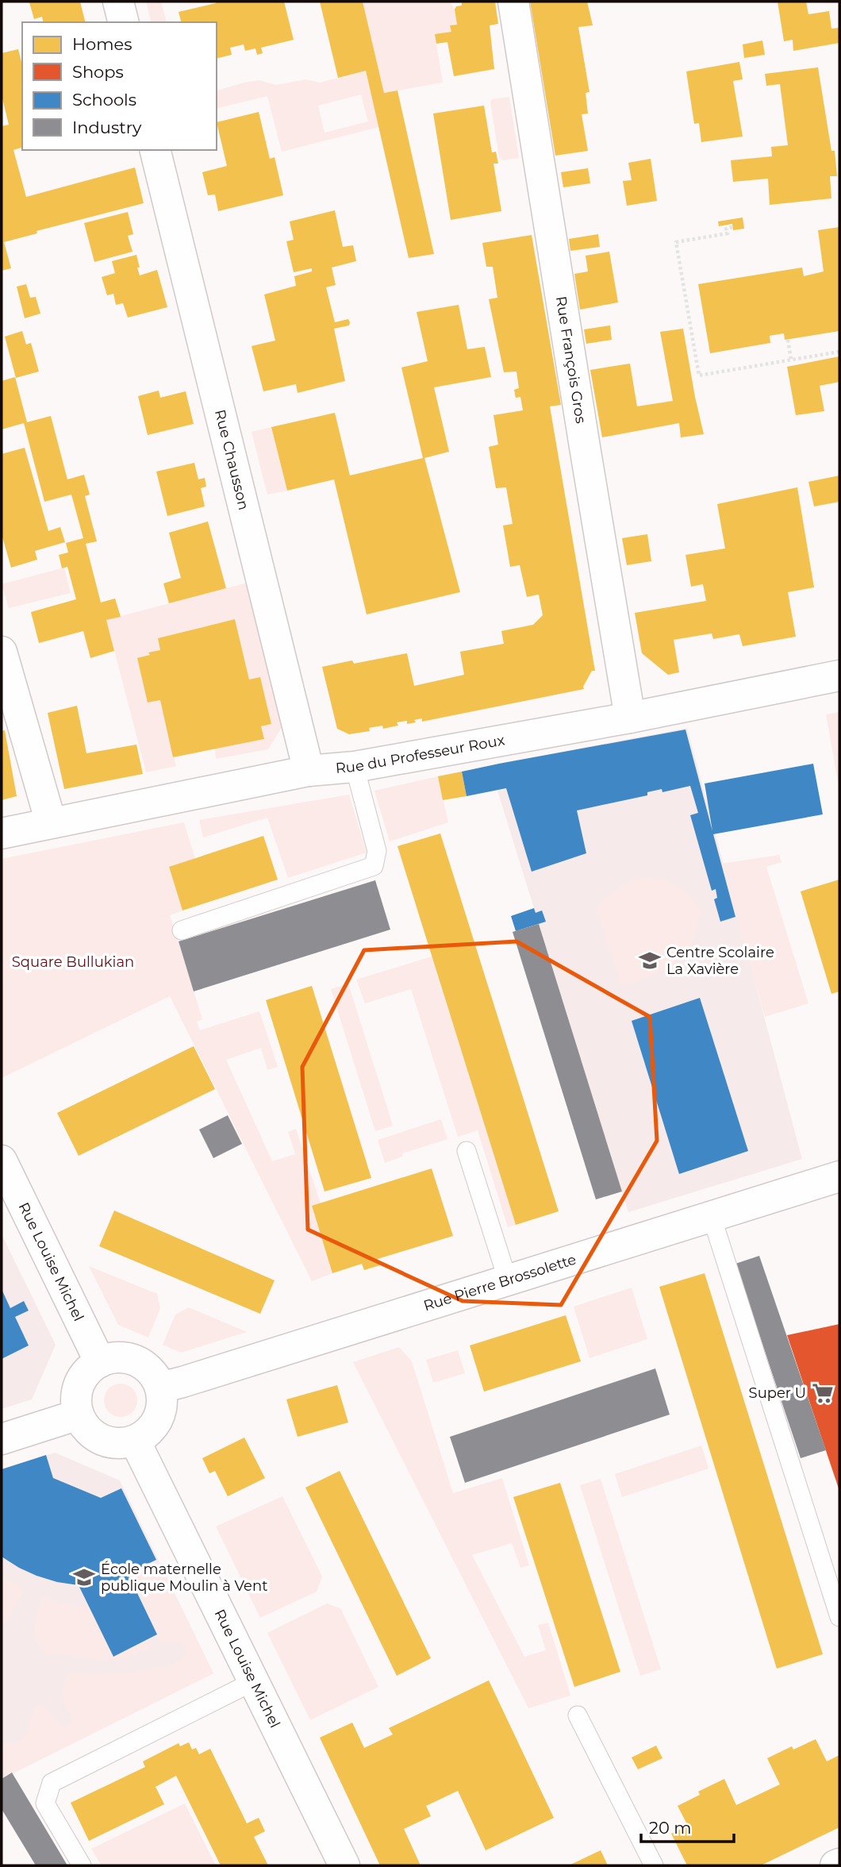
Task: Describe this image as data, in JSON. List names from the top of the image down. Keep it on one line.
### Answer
{"streets":{"street":["Rue François Gros","Rue Chausson","Rue du Professeur Roux","Rue Louise Michel","Rue Pierre Brossolette"]},"crossings":[["Rue François Gros","Rue du Professeur Roux"],["Rue Chausson","Rue du Professeur Roux"],["Rue Louise Michel","Rue Pierre Brossolette"]],"parks":["Square Bullukian"],"places":{"school or university":["Centre Scolaire La Xavière","École maternelle publique Moulin à Vent"],"supermarket":["Super U"]},"legend":["Homes","Shops","Schools","Industry"],"scale_bar":"20 m"}
